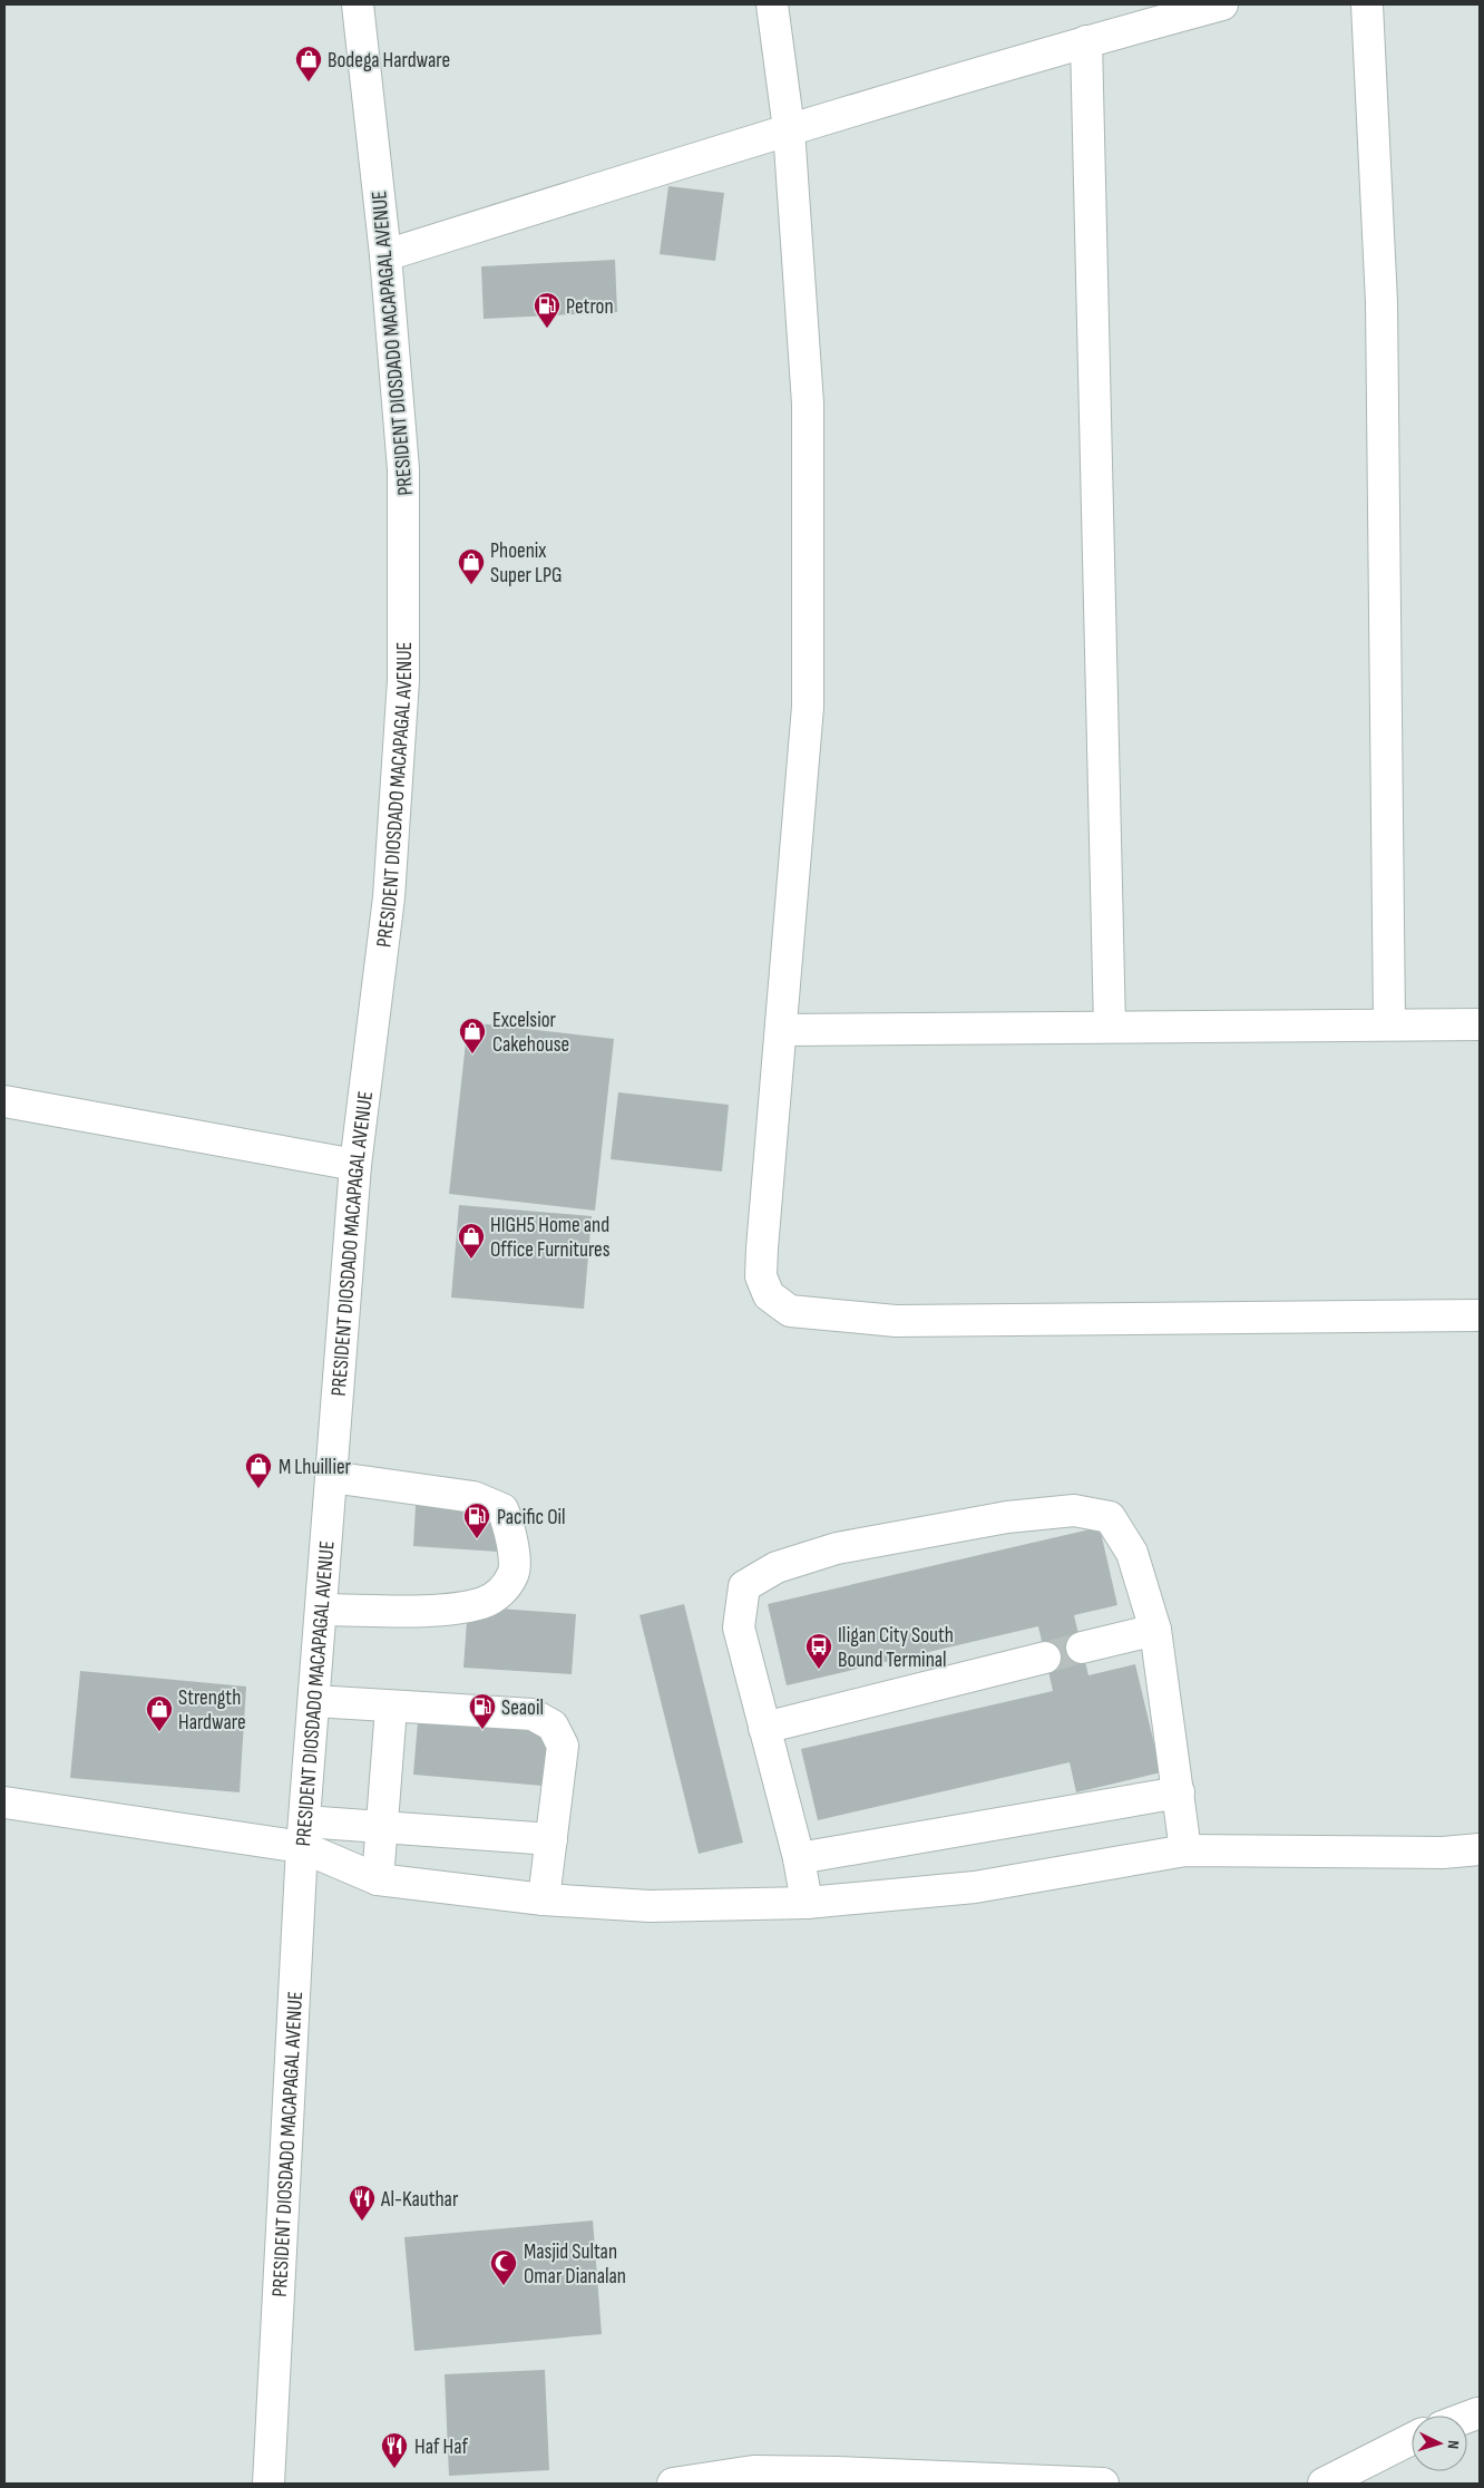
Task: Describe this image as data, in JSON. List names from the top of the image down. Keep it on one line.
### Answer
{"streets":{"main road":["PRESIDENT DIOSDADO MACAPAGAL AVENUE"]},"places":{"shop":["Bodega Hardware","Phoenix Super LPG","Excelsior Cakehouse","HIGH5 Home and Office Furnitures","M Lhuillier","Strength Hardware"],"fuel station":["Petron","Pacific Oil","Seaoil"],"bus stop":["Iligan City South Bound Terminal"],"restaurant":["Al-Kauthar","Haf Haf"],"mosque":["Masjid Sultan Omar Dianalan"]},"north":"right"}
